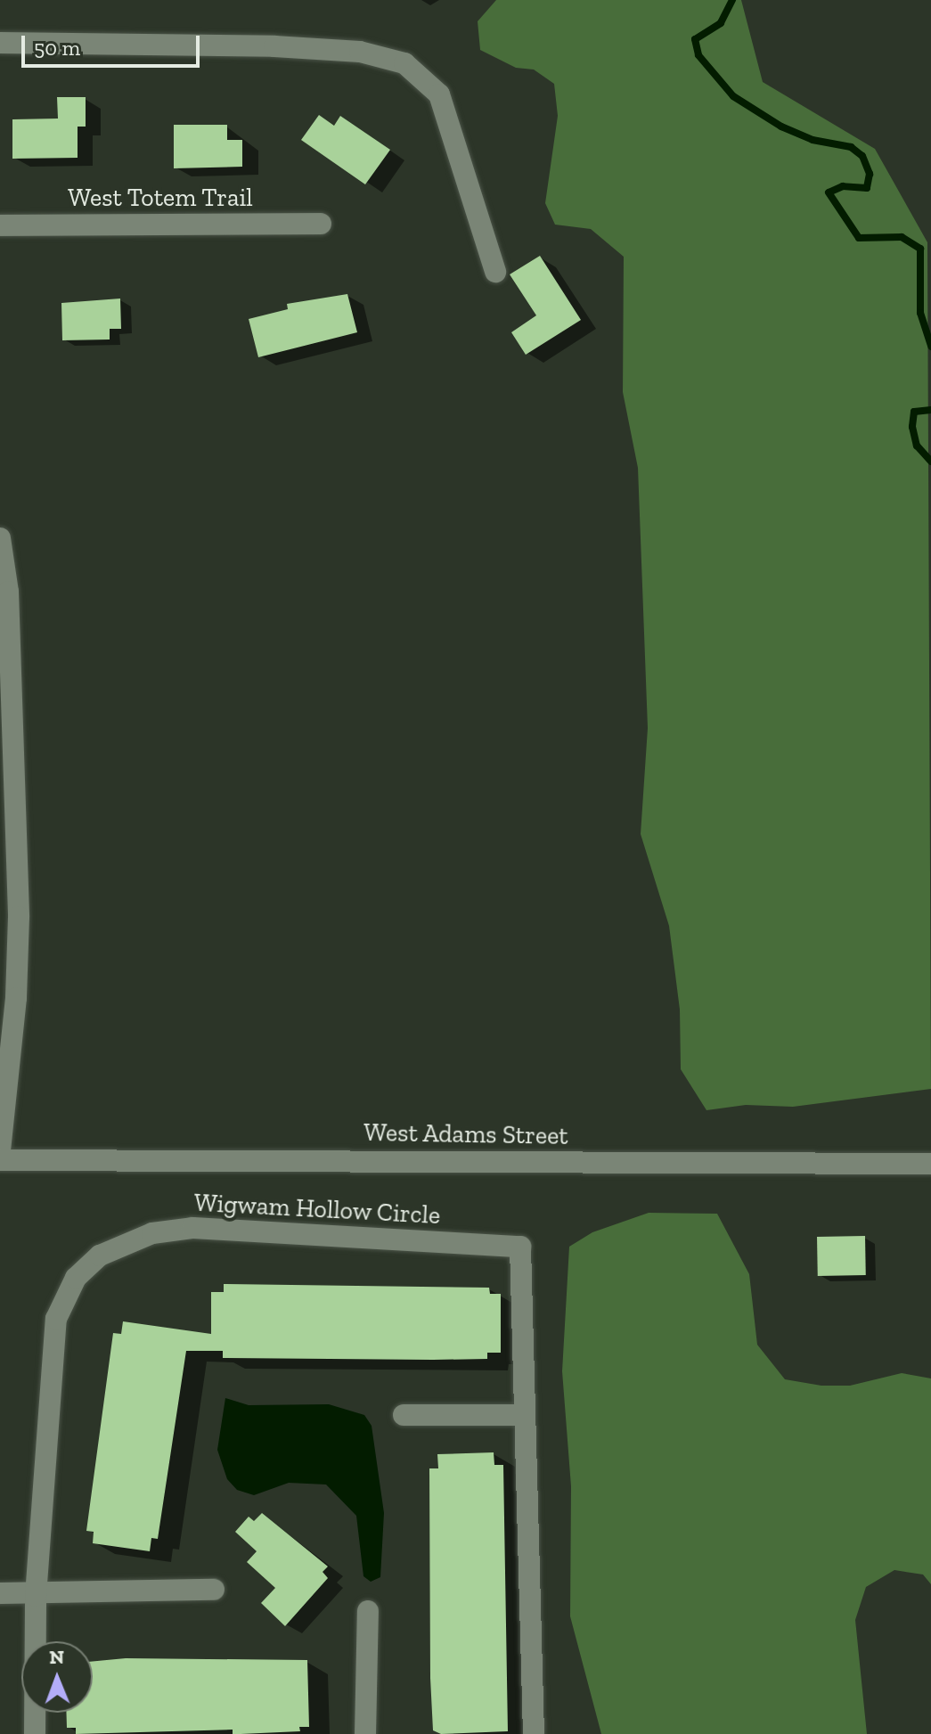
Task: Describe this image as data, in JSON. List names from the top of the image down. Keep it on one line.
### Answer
{"streets":{"street":["West Totem Trail","West Adams Street","Wigwam Hollow Circle"]},"scale_bar":"50 m","north":"top"}
